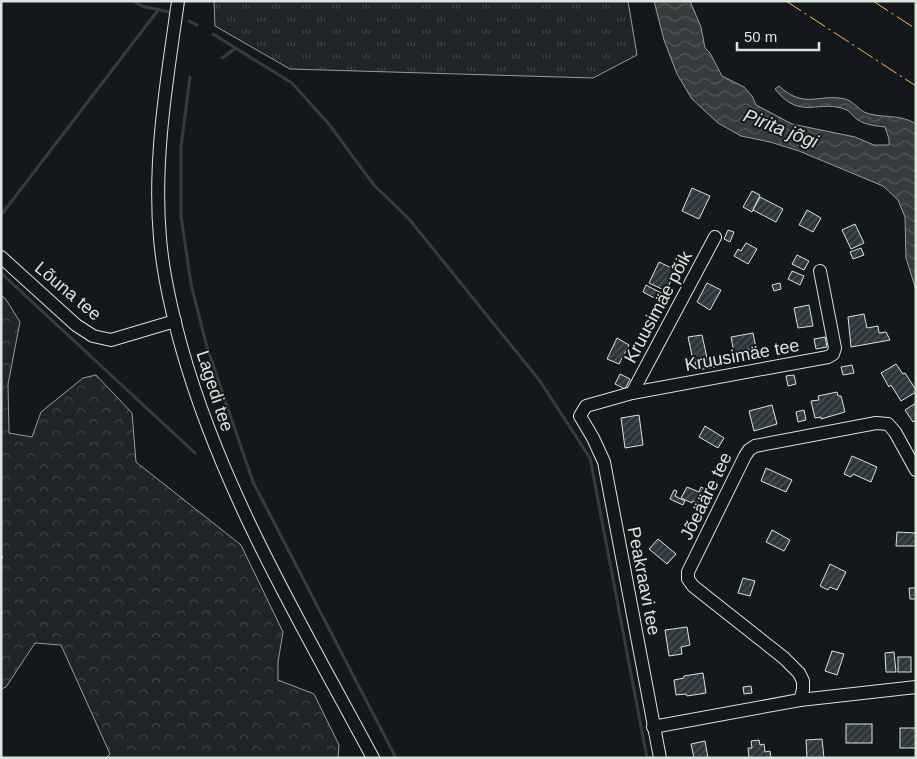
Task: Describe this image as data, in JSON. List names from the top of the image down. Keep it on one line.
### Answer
{"streets":{"street":["Lõuna tee","Kruusimäe põik","Kruusimäe tee","Lagedi tee","Jõeääre tee","Peakraavi tee"]},"crossings":[["Lõuna tee","Lagedi tee"],["Kruusimäe põik","Kruusimäe tee"],["Kruusimäe tee","Peakraavi tee"]],"water":["Pirita jõgi"],"scale_bar":"50 m"}
